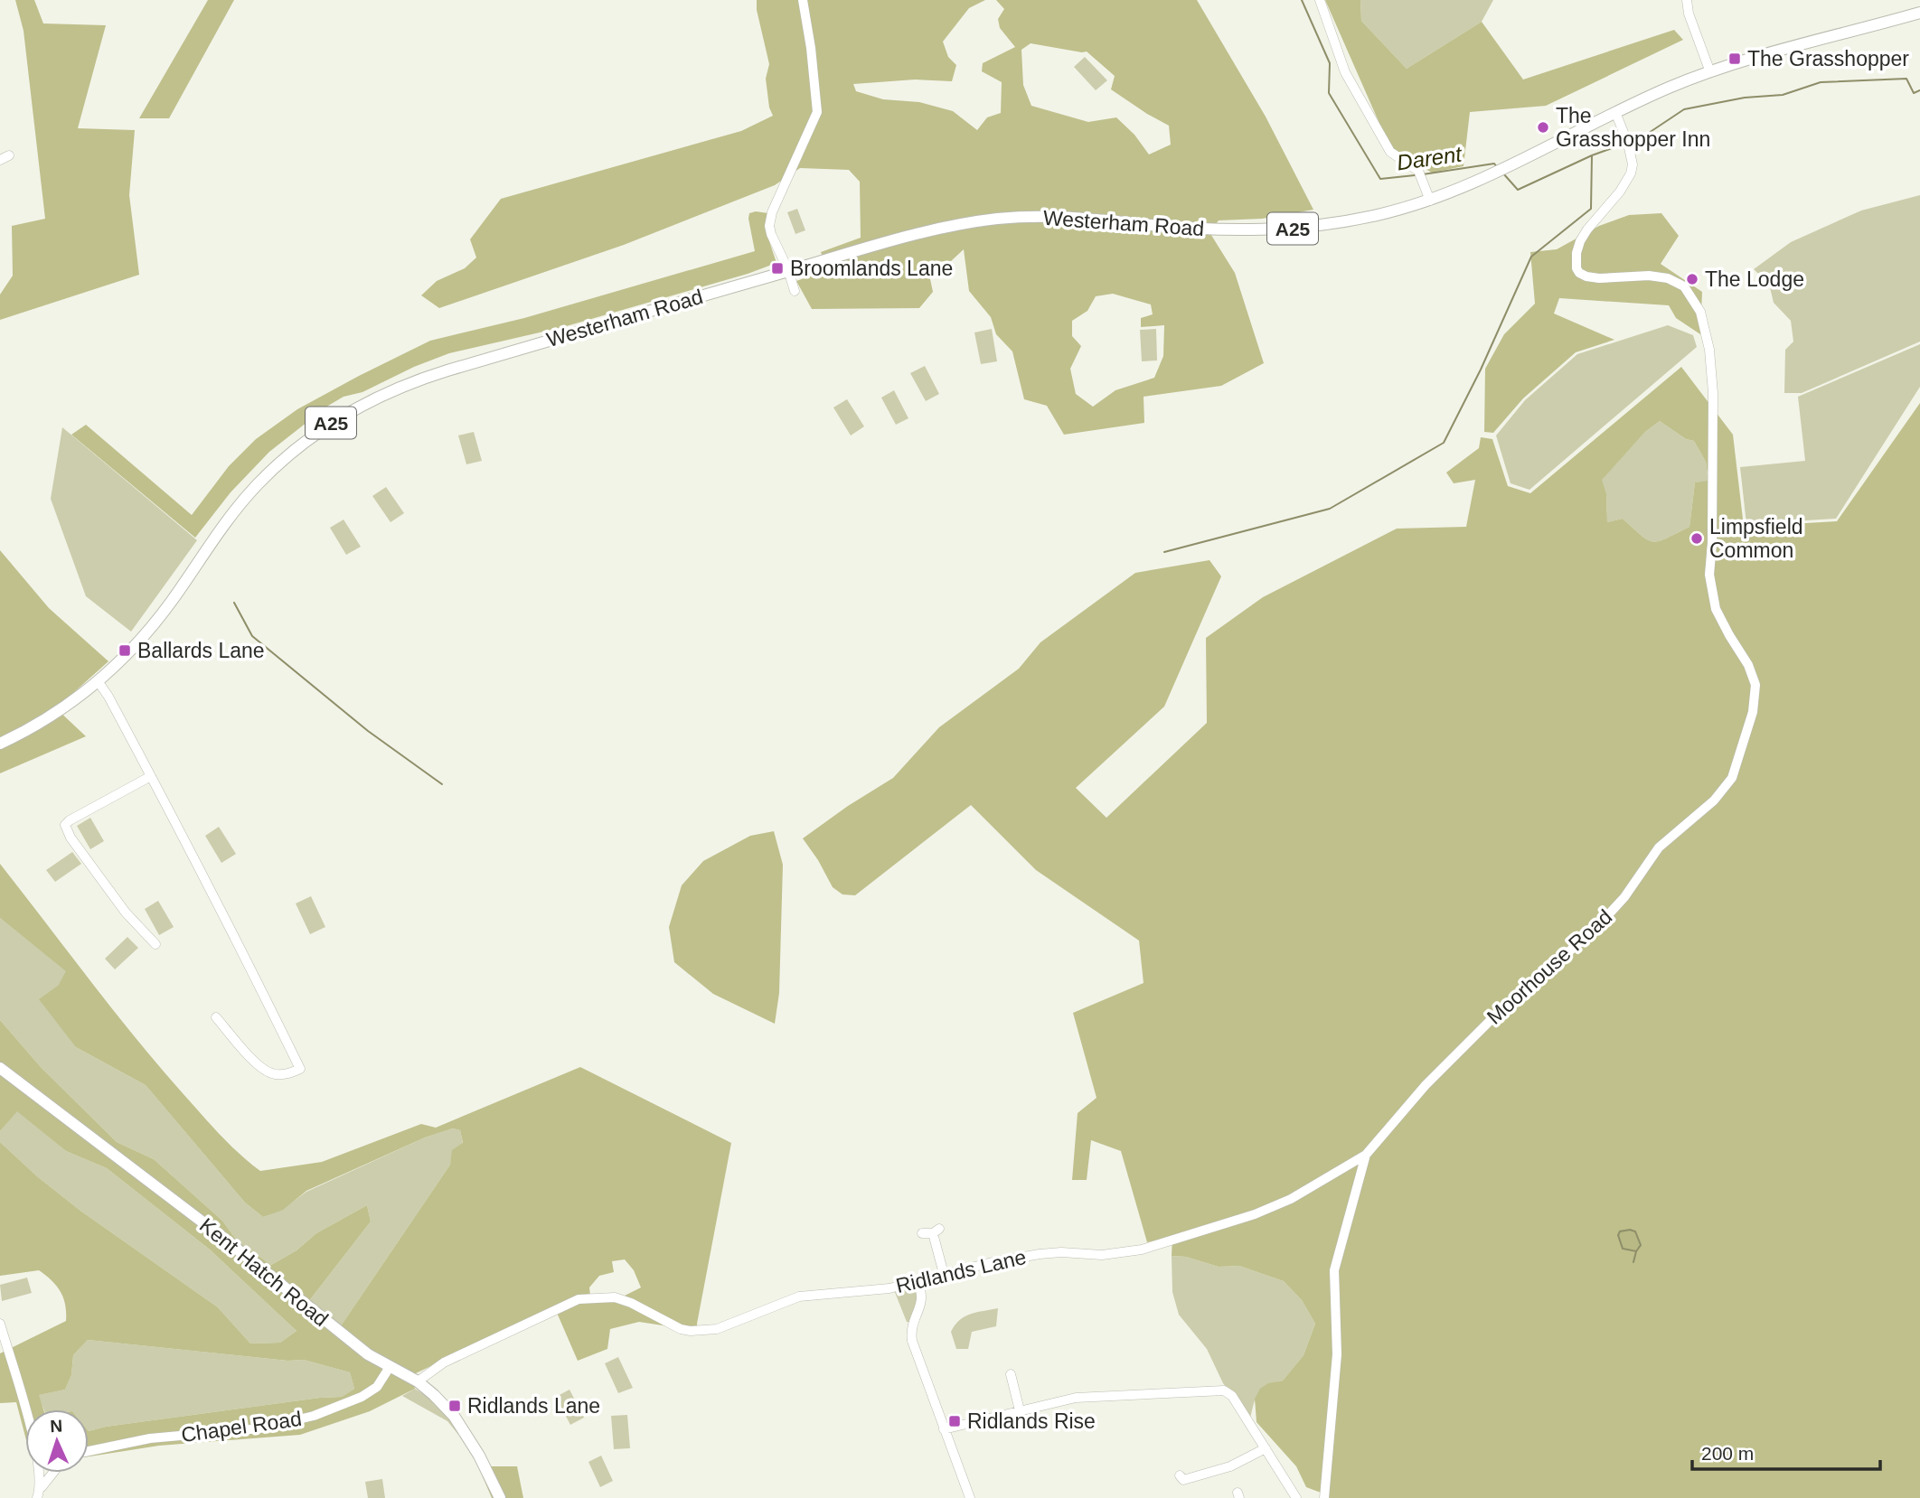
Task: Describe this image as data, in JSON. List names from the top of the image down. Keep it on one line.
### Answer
{"streets":{"main road":["Westerham Road","A25","Kent Hatch Road"],"street":["Moorhouse Road","Ridlands Lane","Chapel Road"]},"crossings":[["Westerham Road","Moorhouse Road"],["Moorhouse Road","Ridlands Lane"],["Ridlands Lane","Kent Hatch Road"],["Kent Hatch Road","Chapel Road"]],"water":["Darent"],"places":{"transit":["The Grasshopper","Broomlands Lane","Ballards Lane","Ridlands Lane","Ridlands Rise"],"other":["The Grasshopper Inn","The Lodge","Limpsfield Common"]},"scale_bar":"200 m","north":"top"}
